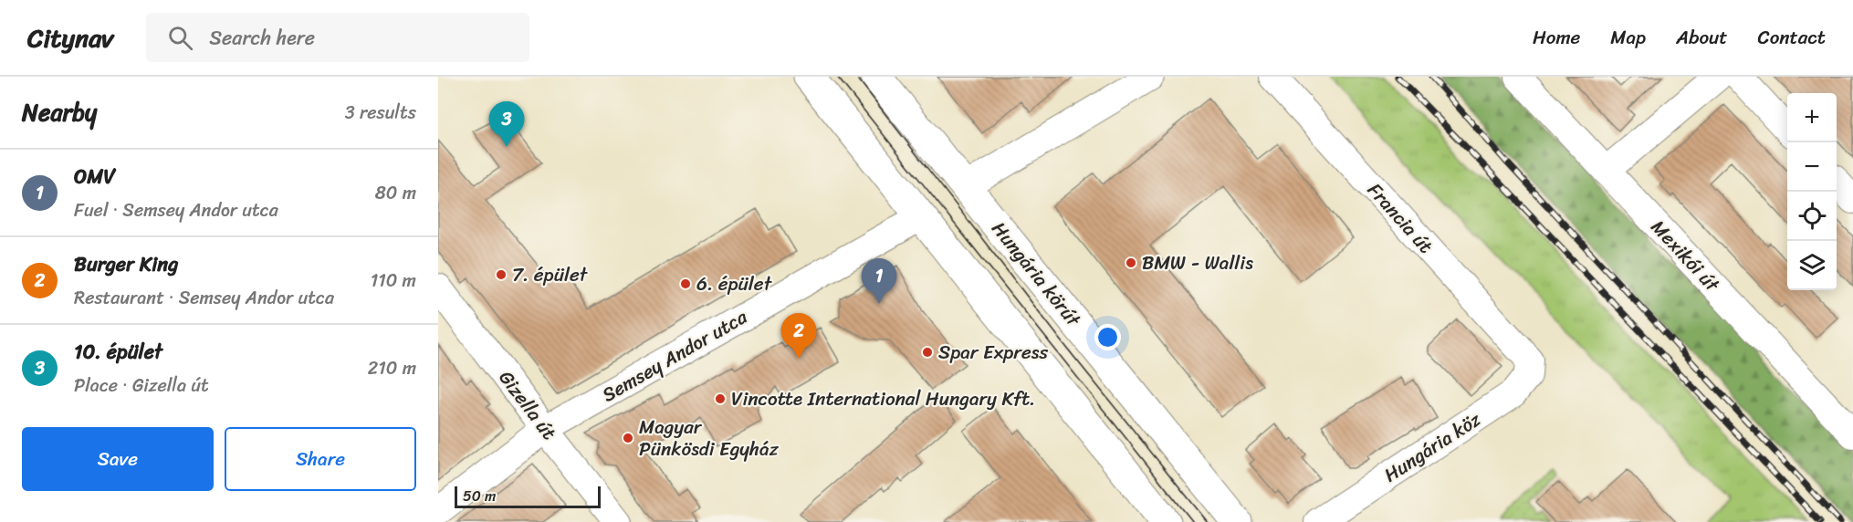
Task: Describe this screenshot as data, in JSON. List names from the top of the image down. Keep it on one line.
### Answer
{"streets":{"main road":["Hungária körút"],"street":["Francia út","Mexikói út","Semsey Andor utca","Gizella út","Hungária köz"]},"crossings":[["Francia út","Hungária köz"],["Semsey Andor utca","Gizella út"]],"places":["BMW - Wallis","7. épület","6. épület","Spar Express","Vincotte International Hungary Kft.","Magyar Pünkösdi Egyház"],"scale_bar":"50 m","page":{"header":"Citynav","search":"Search here","nav":["Home","Map","About","Contact"],"heading":["Nearby","3 results"],"map_buttons":["+","−"],"pins":["3","1","2"],"list":[{"mark":"1","name":"OMV","note":"Fuel · Semsey Andor utca","value":"80 m"},{"mark":"2","name":"Burger King","note":"Restaurant · Semsey Andor utca","value":"110 m"},{"mark":"3","name":"10. épület","note":"Place · Gizella út","value":"210 m"}],"buttons":["Save","Share"],"scale":"50 m"}}
